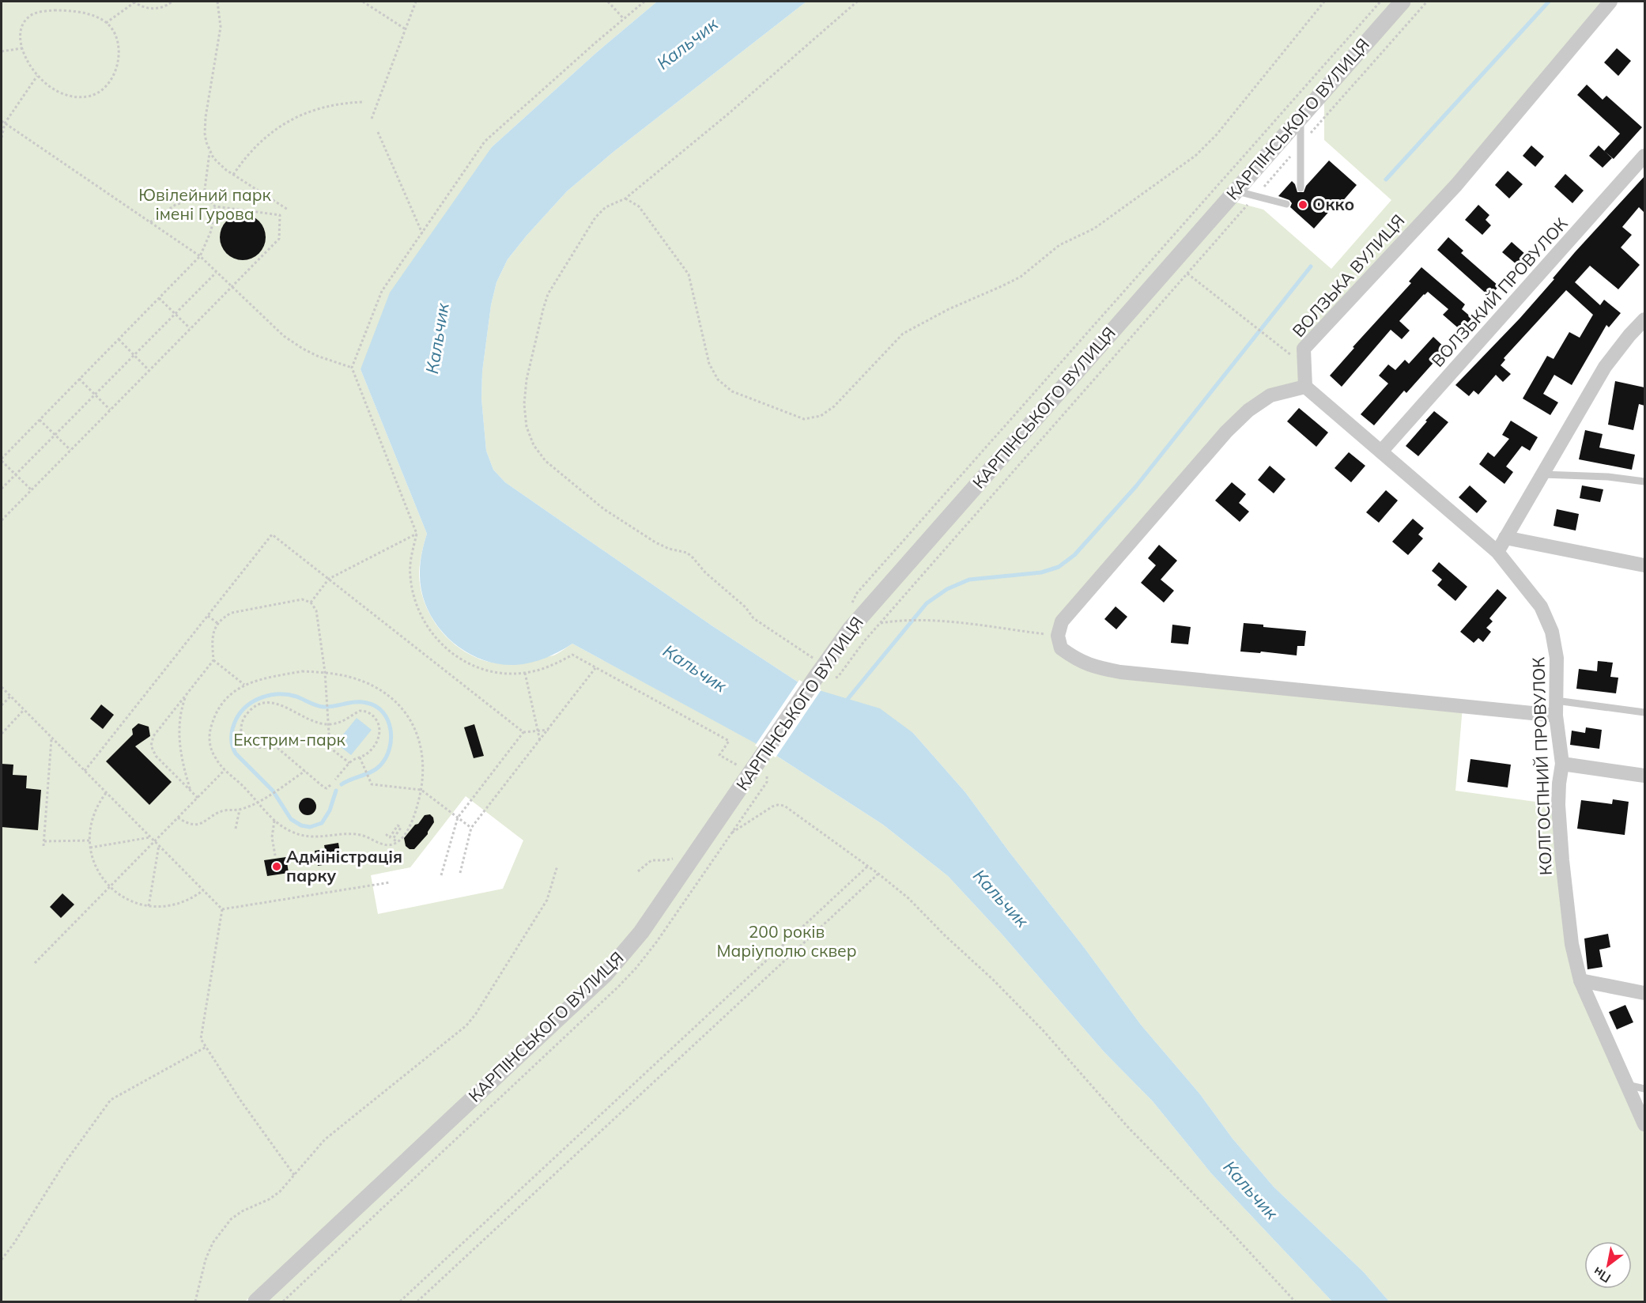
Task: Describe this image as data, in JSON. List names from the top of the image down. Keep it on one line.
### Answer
{"streets":{"street":["КАРПІНСЬКОГО ВУЛИЦЯ","ВОЛЗЬКА ВУЛИЦЯ","ВОЛЗЬКИЙ ПРОВУЛОК","КОЛГОСПНИЙ ПРОВУЛОК"]},"crossings":[["ВОЛЗЬКА ВУЛИЦЯ","КОЛГОСПНИЙ ПРОВУЛОК"],["ВОЛЗЬКИЙ ПРОВУЛОК","КОЛГОСПНИЙ ПРОВУЛОК"]],"water":["Кальчик"],"parks":["Ювілейний парк імені Гурова","Екстрим-парк","200 років Маріуполю сквер"],"places":["Окко","Адміністрація парку"],"north":"bottom left"}
